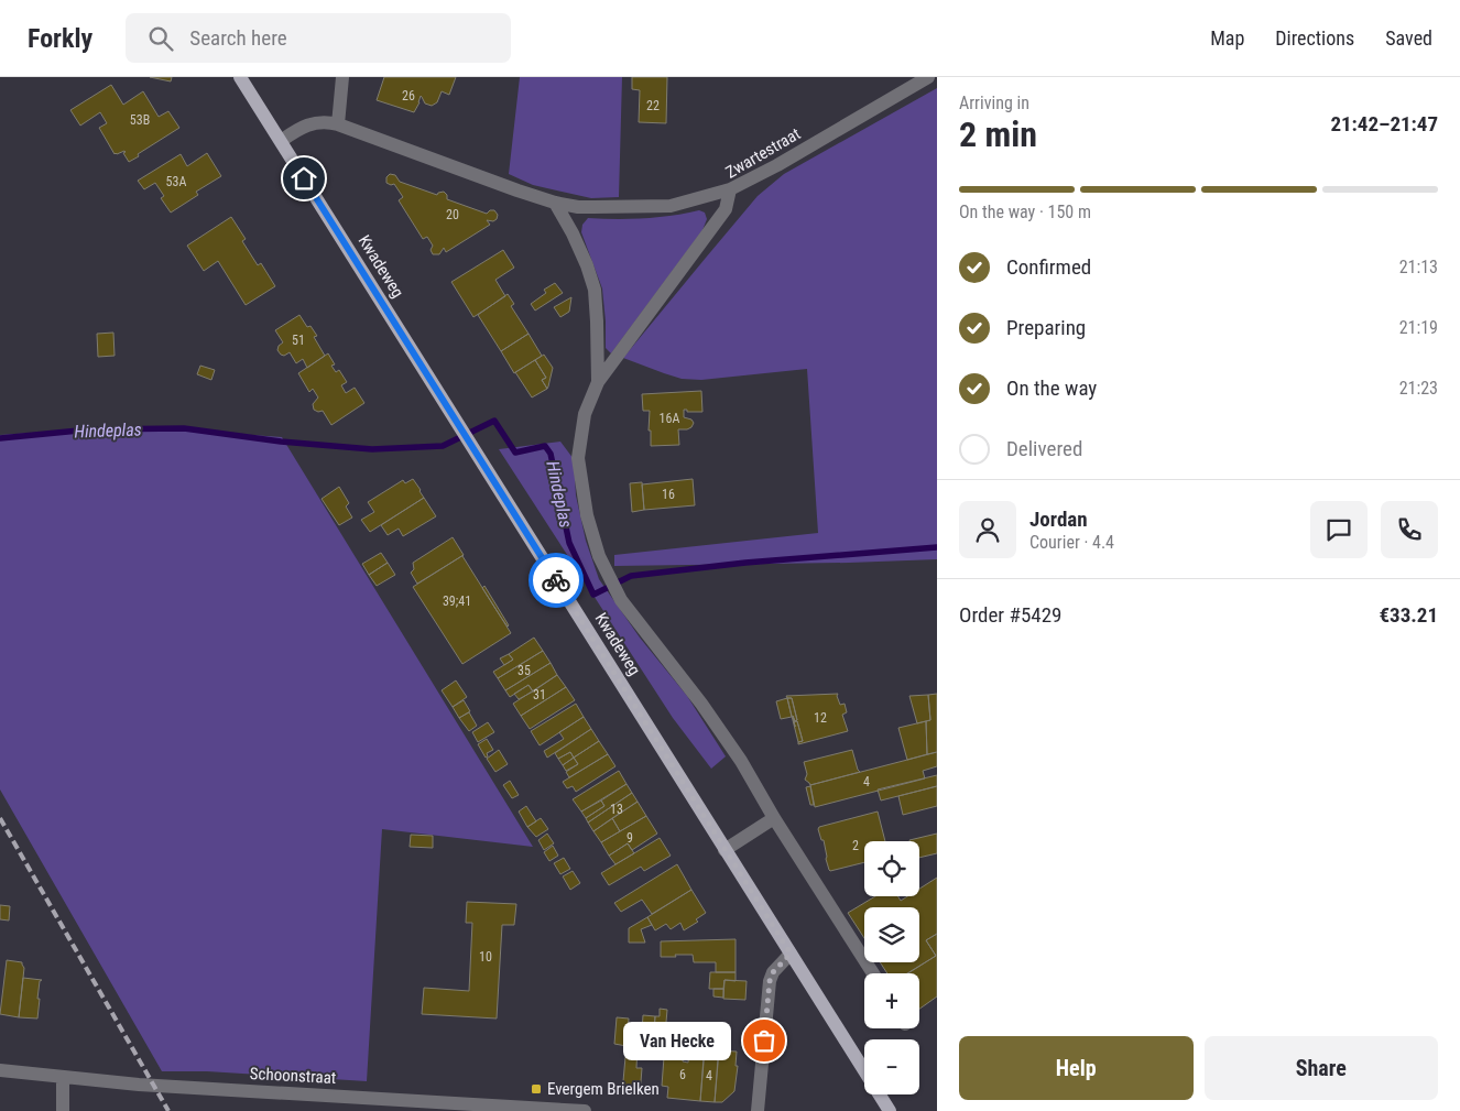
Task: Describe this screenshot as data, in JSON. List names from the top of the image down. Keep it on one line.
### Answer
{"streets":{"main road":["Kwadeweg"],"street":["Zwartestraat","Schoonstraat"]},"crossings":[["Zwartestraat","Kwadeweg"]],"water":["Hindeplas"],"places":{"other":["Van Hecke"],"transit":["Evergem Brielken"]},"house_numbers":["26","22","53B","53A","20","51","16A","16","39;41","35","31","12","4","13","9","2","10","6","4"],"page":{"header":"Forkly","search":"Search here","nav":["Map","Directions","Saved"],"heading":["2 min","Arriving in","21:42–21:47"],"panel":["Jordan","Courier · 4.4","Order #5429","€33.21"],"bar":"On the way · 150 m","list":[["Confirmed","21:13"],["Preparing","21:19"],["On the way","21:23"],"Delivered"],"map_buttons":["+","−"],"bubble":"Van Hecke","buttons":["Help","Share"]}}
